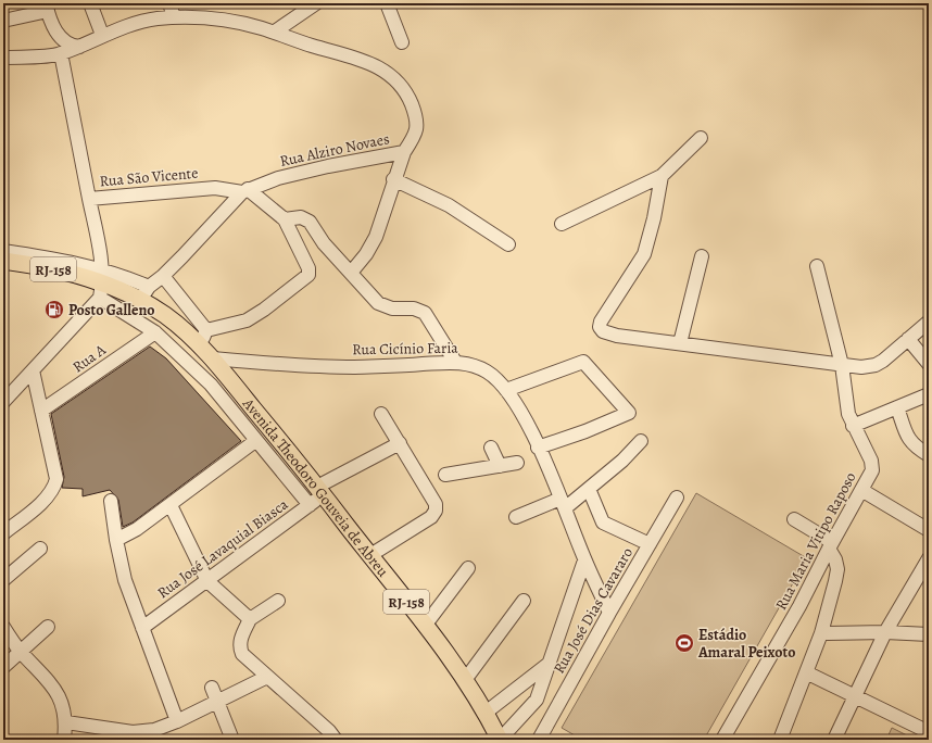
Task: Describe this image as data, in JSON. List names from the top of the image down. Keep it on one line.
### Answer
{"streets":{"main road":["RJ-158","Avenida Theodoro Gouveia de Abreu"],"street":["Rua Alziro Novaes","Rua São Vicente","Rua Cicínio Faria","Rua A","Rua Maria Vitipo Raposo","Rua José Lavaquial Biasca","Rua José Dias Cavararo"]},"crossings":[["Rua Alziro Novaes","Rua São Vicente"],["Rua Alziro Novaes","Avenida Theodoro Gouveia de Abreu"],["Rua São Vicente","Avenida Theodoro Gouveia de Abreu"],["Rua Cicínio Faria","Avenida Theodoro Gouveia de Abreu"],["Rua Cicínio Faria","Rua José Dias Cavararo"],["Avenida Theodoro Gouveia de Abreu","Rua José Lavaquial Biasca"]],"places":{"fuel station":["Posto Galleno"],"sports":["Estádio Amaral Peixoto"]}}
